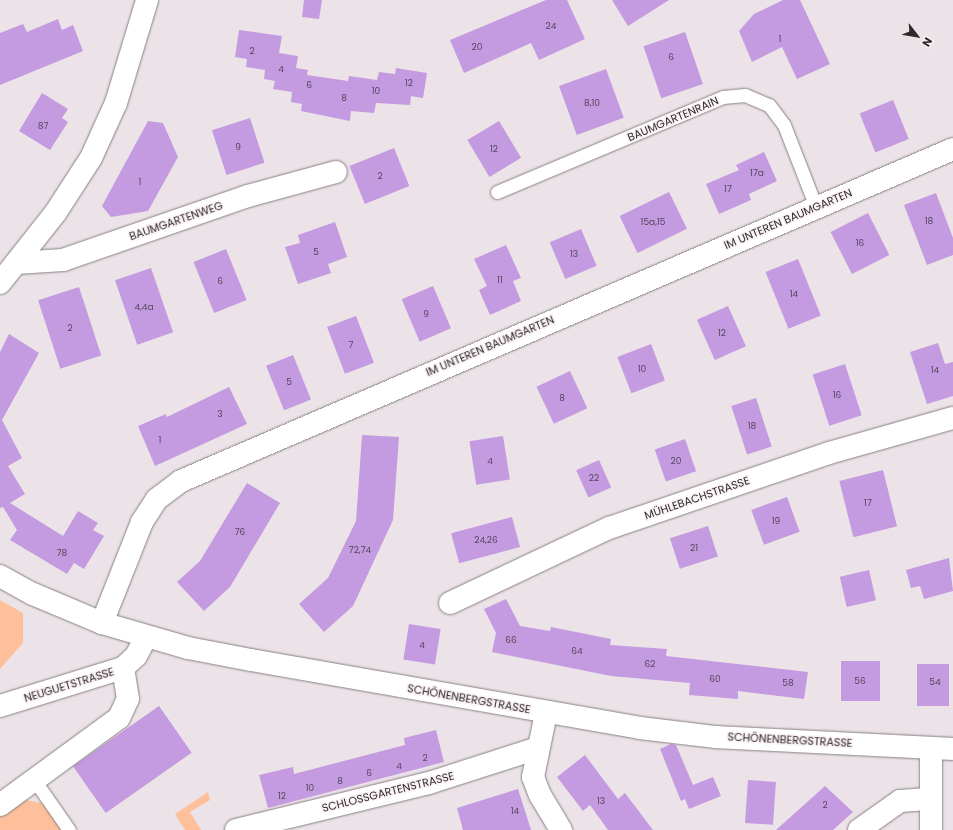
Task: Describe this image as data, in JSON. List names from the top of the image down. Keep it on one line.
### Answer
{"streets":{"street":["IM UNTEREN BAUMGARTEN","BAUMGARTENWEG","MÜHLEBACHSTRASSE","NEUGUETSTRASSE","SCHÖNENBERGSTRASSE","SCHLOSSGARTENSTRASSE"],"lane":["BAUMGARTENRAIN"]},"crossings":[["BAUMGARTENRAIN","IM UNTEREN BAUMGARTEN"],["IM UNTEREN BAUMGARTEN","SCHÖNENBERGSTRASSE"],["NEUGUETSTRASSE","SCHÖNENBERGSTRASSE"]],"house_numbers":["24","1","20","2","6","4","12","6","10","8","8,10","87","9","12","17a","2","1","17","18","15a,15","16","5","13","11","6","14","4,4a","9","2","12","7","10","14","5","16","8","3","18","1","4","20","22","17","19","76","24,26","21","72,74","78","66","4","64","62","60","56","54","58","2","4","6","8","10","12","13","2","14"],"north":"bottom right"}
